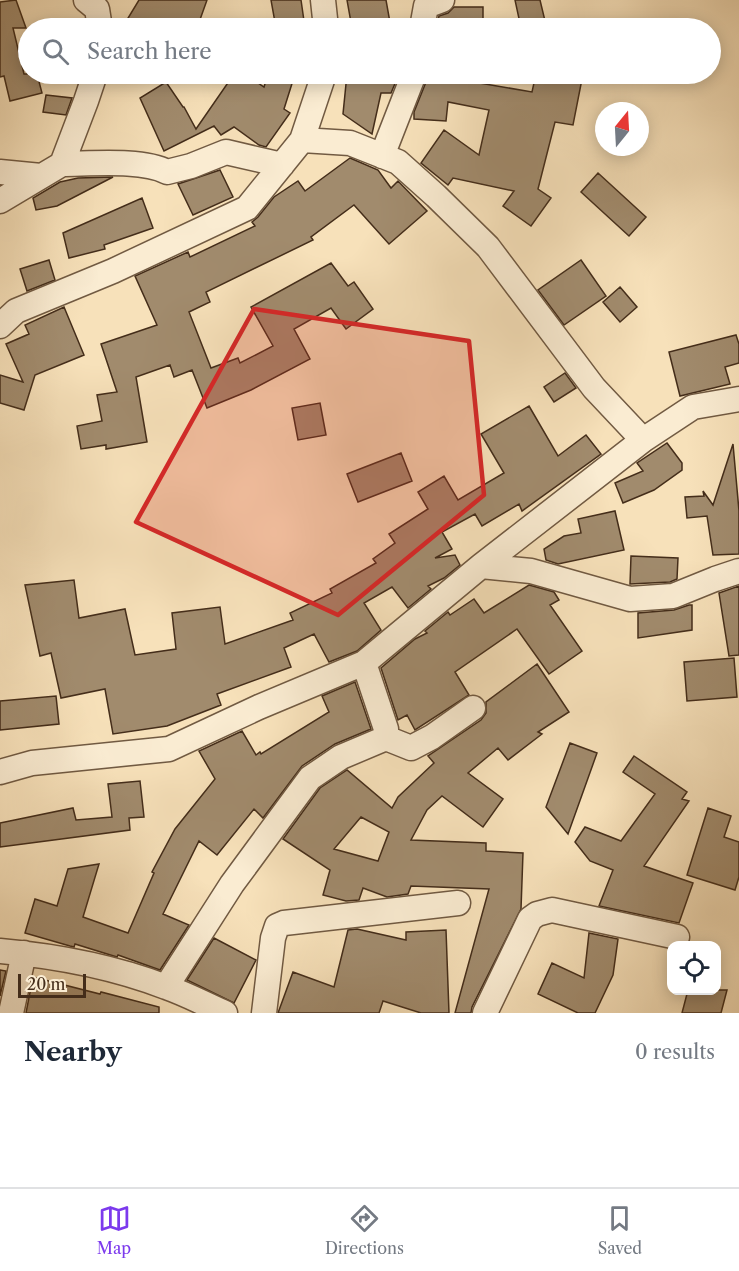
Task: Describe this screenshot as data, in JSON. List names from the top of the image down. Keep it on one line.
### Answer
{"scale_bar":"20 m","north":"top","page":{"search":"Search here","scale":"20 m","heading":["Nearby","0 results"],"nav":["Map","Directions","Saved"]}}
